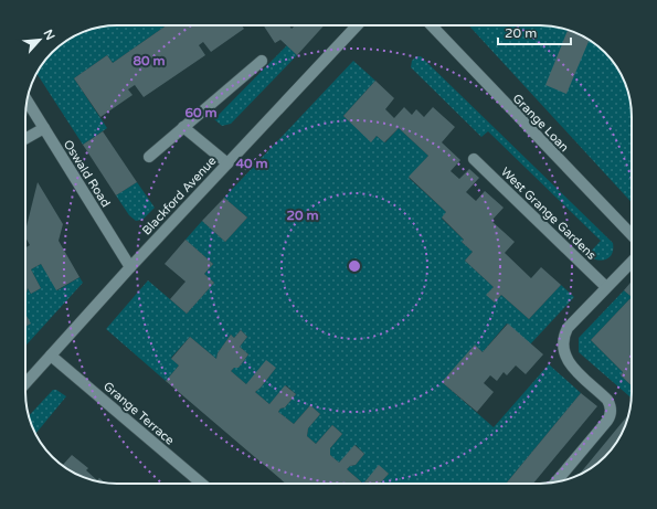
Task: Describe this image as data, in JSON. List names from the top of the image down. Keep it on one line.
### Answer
{"streets":{"street":["Grange Loan","Oswald Road","Blackford Avenue","West Grange Gardens","Grange Terrace"]},"crossings":[["Oswald Road","Blackford Avenue"],["Blackford Avenue","Grange Terrace"]],"scale_bar":"20 m","north":"top right","rings":["80 m","60 m","40 m","20 m"]}
